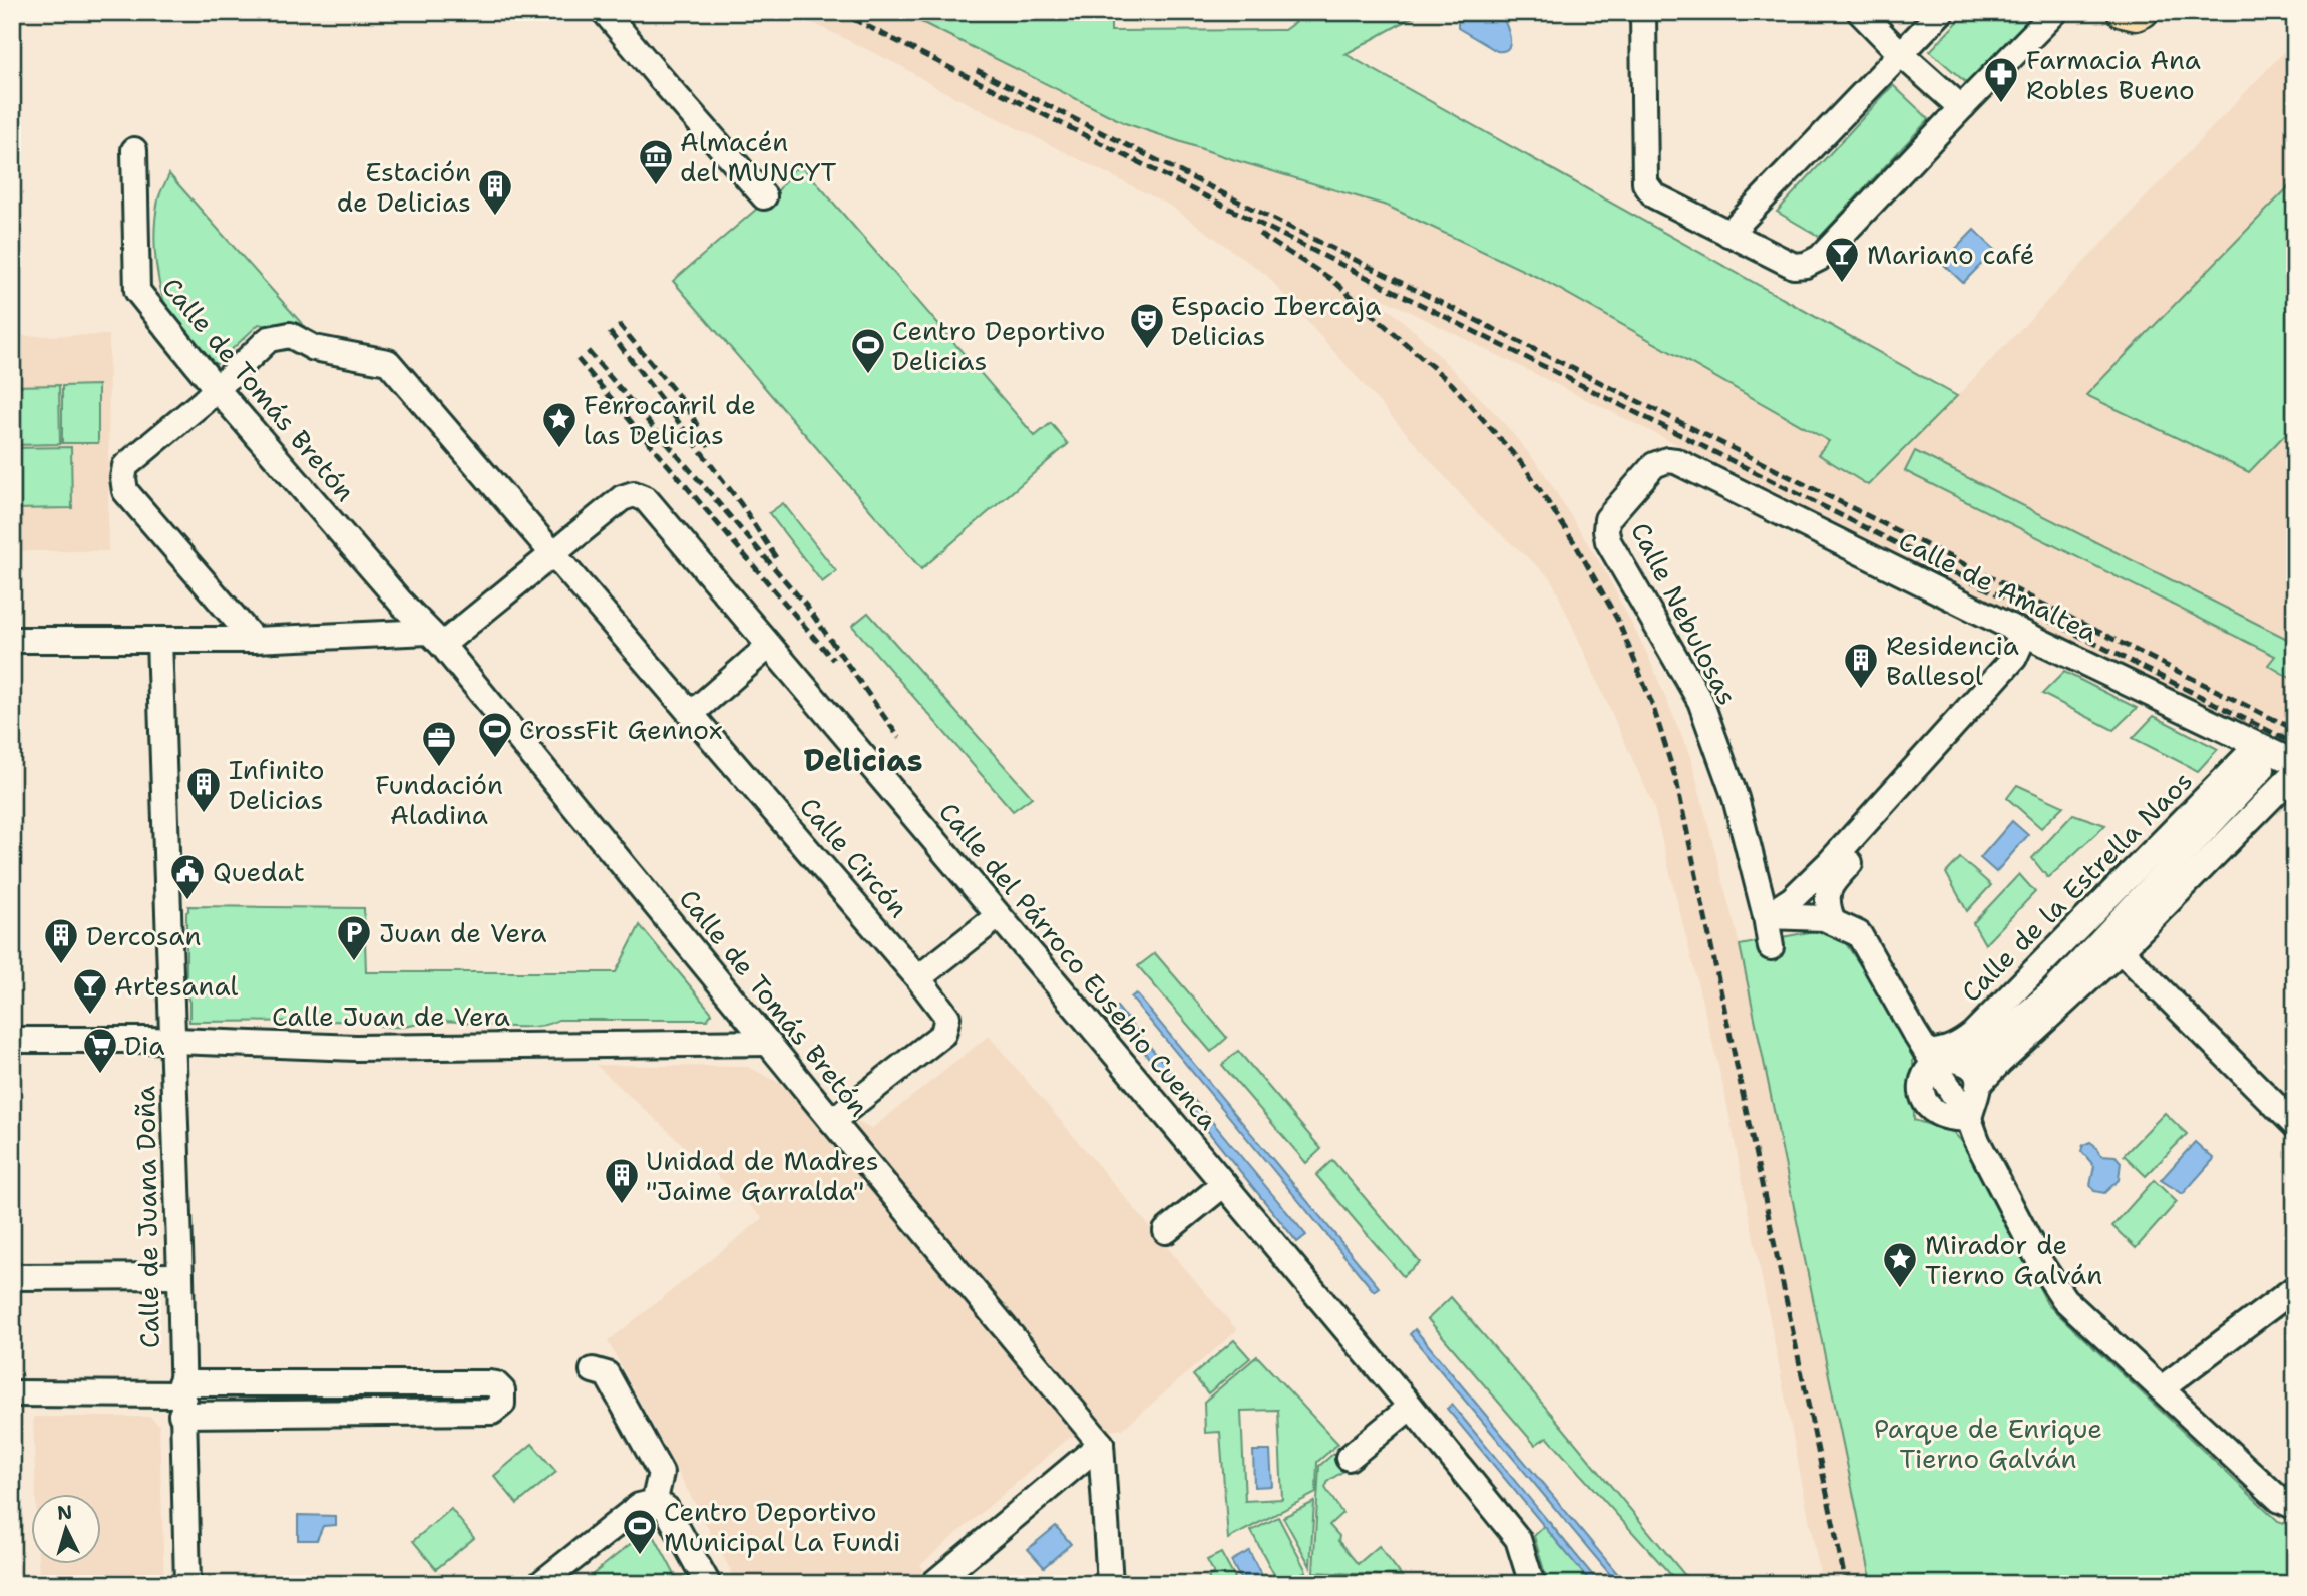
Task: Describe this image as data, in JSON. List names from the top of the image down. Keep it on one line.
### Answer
{"streets":{"street":["Calle de Tomás Bretón","Calle de Amaltea","Calle Nebulosas","Calle Circón","Calle de la Estrella Naos","Calle del Párroco Eusebio Cuenca","Calle Juan de Vera","Calle de Juana Doña"]},"crossings":[["Calle de Tomás Bretón","Calle Circón"],["Calle de Tomás Bretón","Calle del Párroco Eusebio Cuenca"],["Calle de Tomás Bretón","Calle Juan de Vera"],["Calle de Amaltea","Calle Nebulosas"],["Calle de Amaltea","Calle de la Estrella Naos"],["Calle Circón","Calle del Párroco Eusebio Cuenca"],["Calle Juan de Vera","Calle de Juana Doña"]],"districts":["Delicias"],"parks":["Parque de Enrique Tierno Galván"],"places":{"pharmacy":["Farmacia Ana Robles Bueno"],"museum":["Almacén del MUNCYT"],"building":["Estación de Delicias","Residencia Ballesol","Infinito Delicias","Dercosan","Unidad de Madres \"Jaime Garralda\""],"bar":["Mariano café","Artesanal"],"theatre":["Espacio Ibercaja Delicias"],"sports":["Centro Deportivo Delicias","CrossFit Gennox","Centro Deportivo Municipal La Fundi"],"place":["Ferrocarril de las Delicias","Mirador de Tierno Galván"],"office":["Fundación Aladina"],"public building":["Quedat"],"parking":["Juan de Vera"],"supermarket":["Dia"]},"north":"top"}
